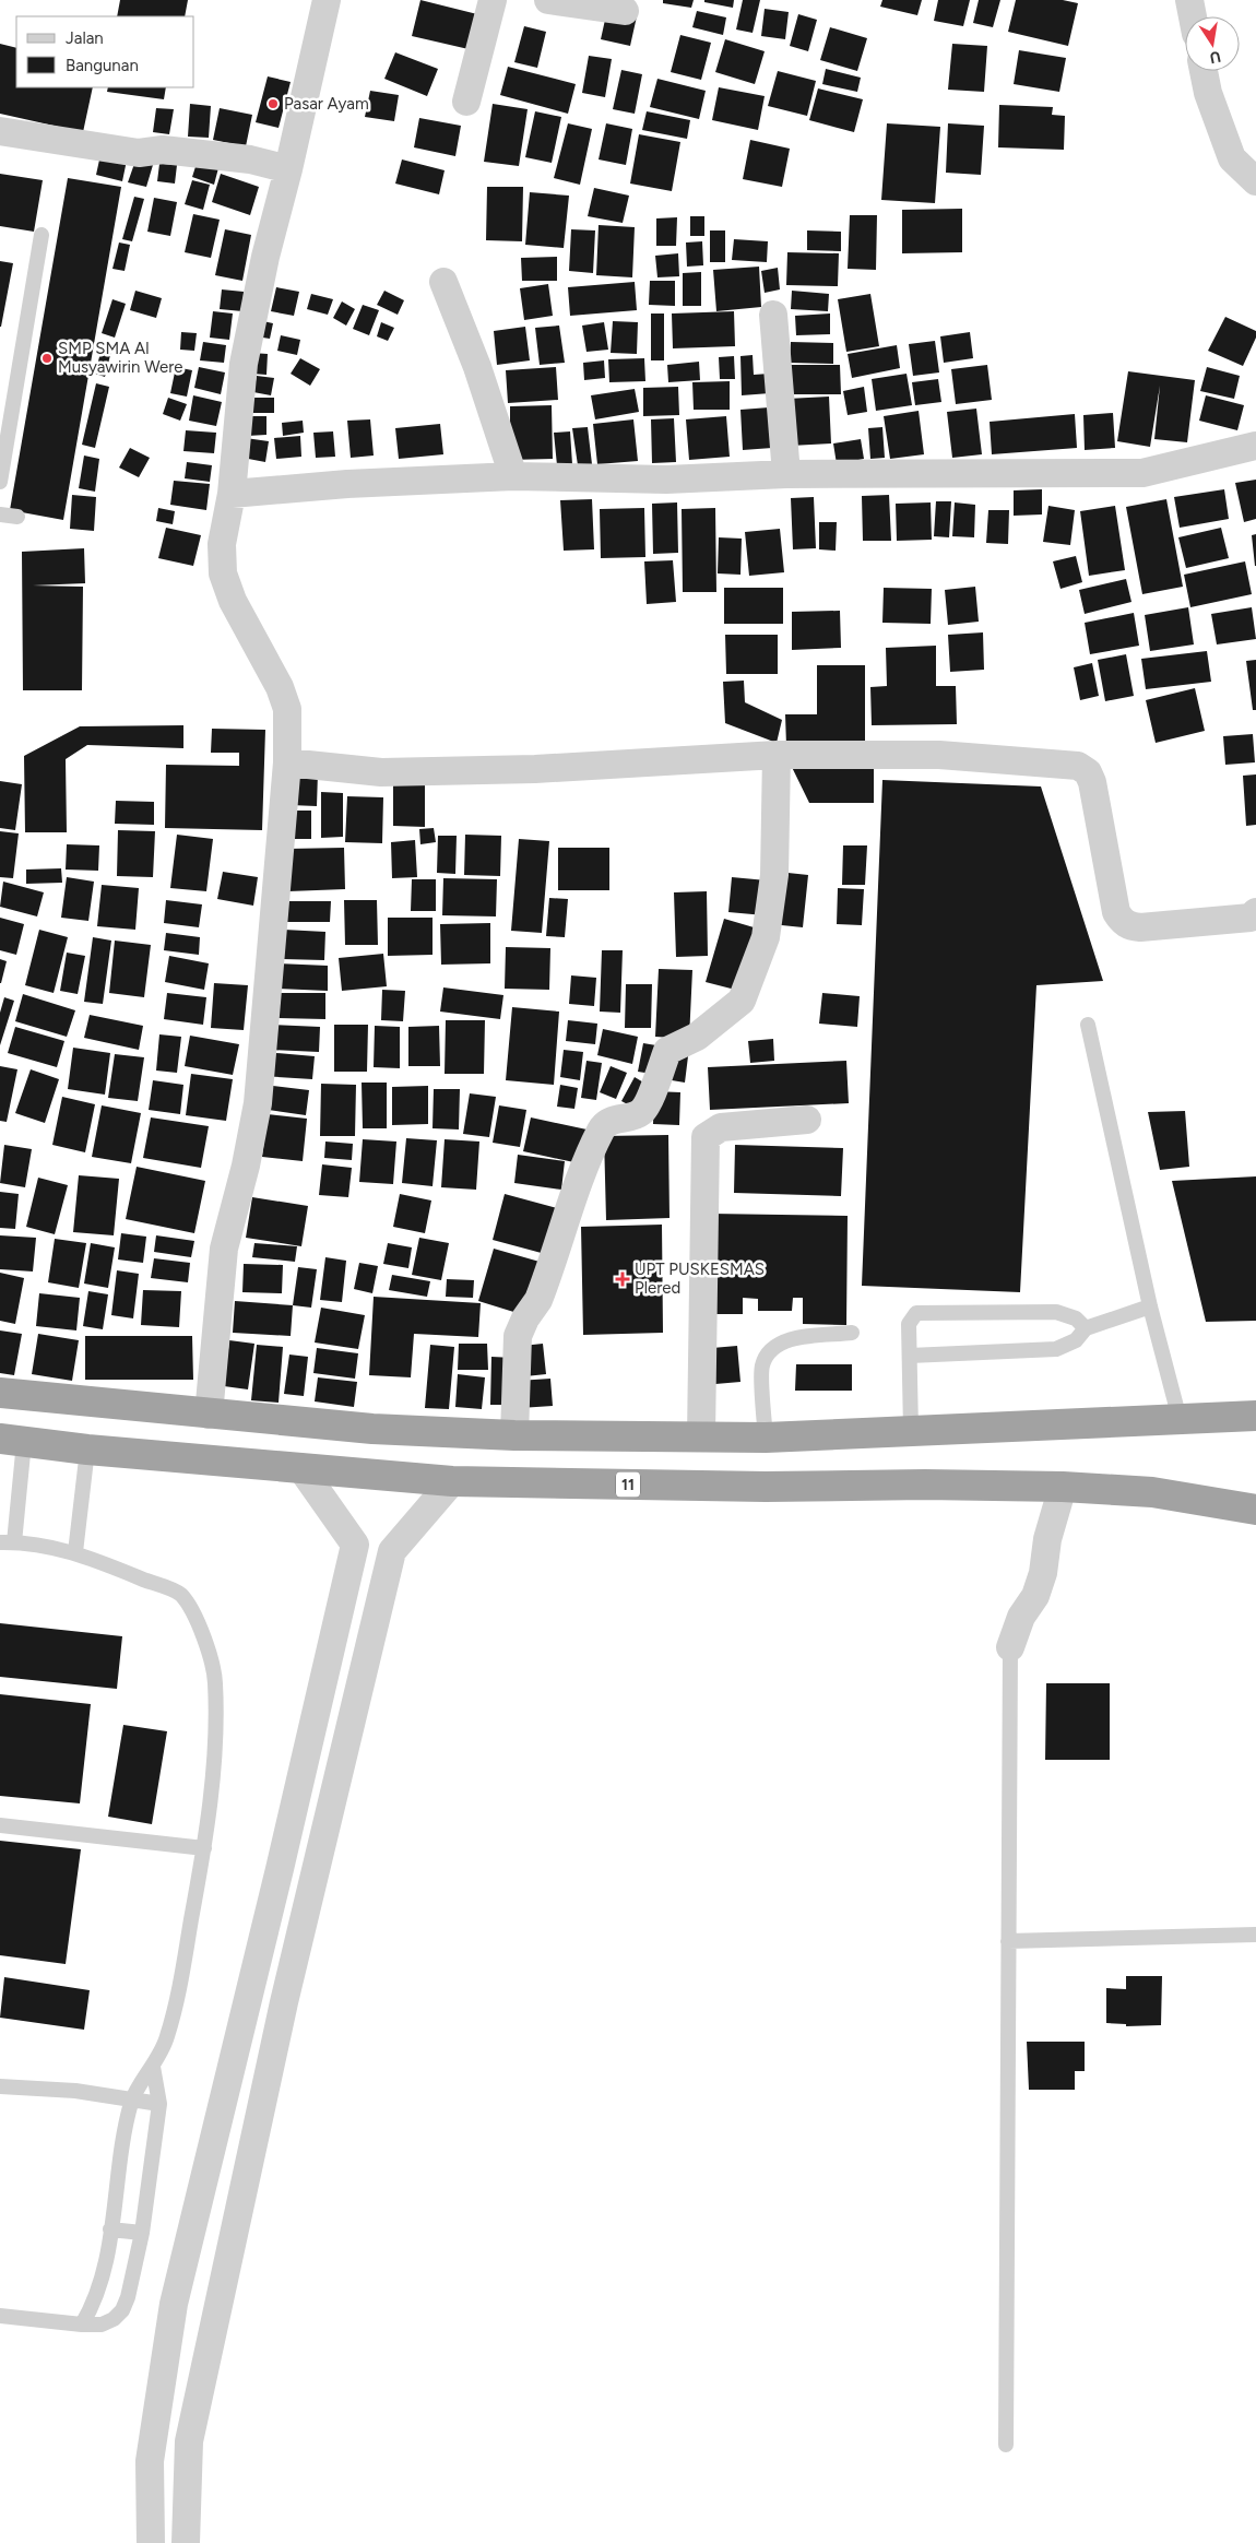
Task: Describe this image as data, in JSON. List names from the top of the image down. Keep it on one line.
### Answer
{"streets":{"highway":["11"]},"places":{"other":["Pasar Ayam","SMP SMA Al Musyawirin Were"],"health":["UPT PUSKESMAS Plered"]},"legend":["Jalan","Bangunan"],"north":"bottom"}
